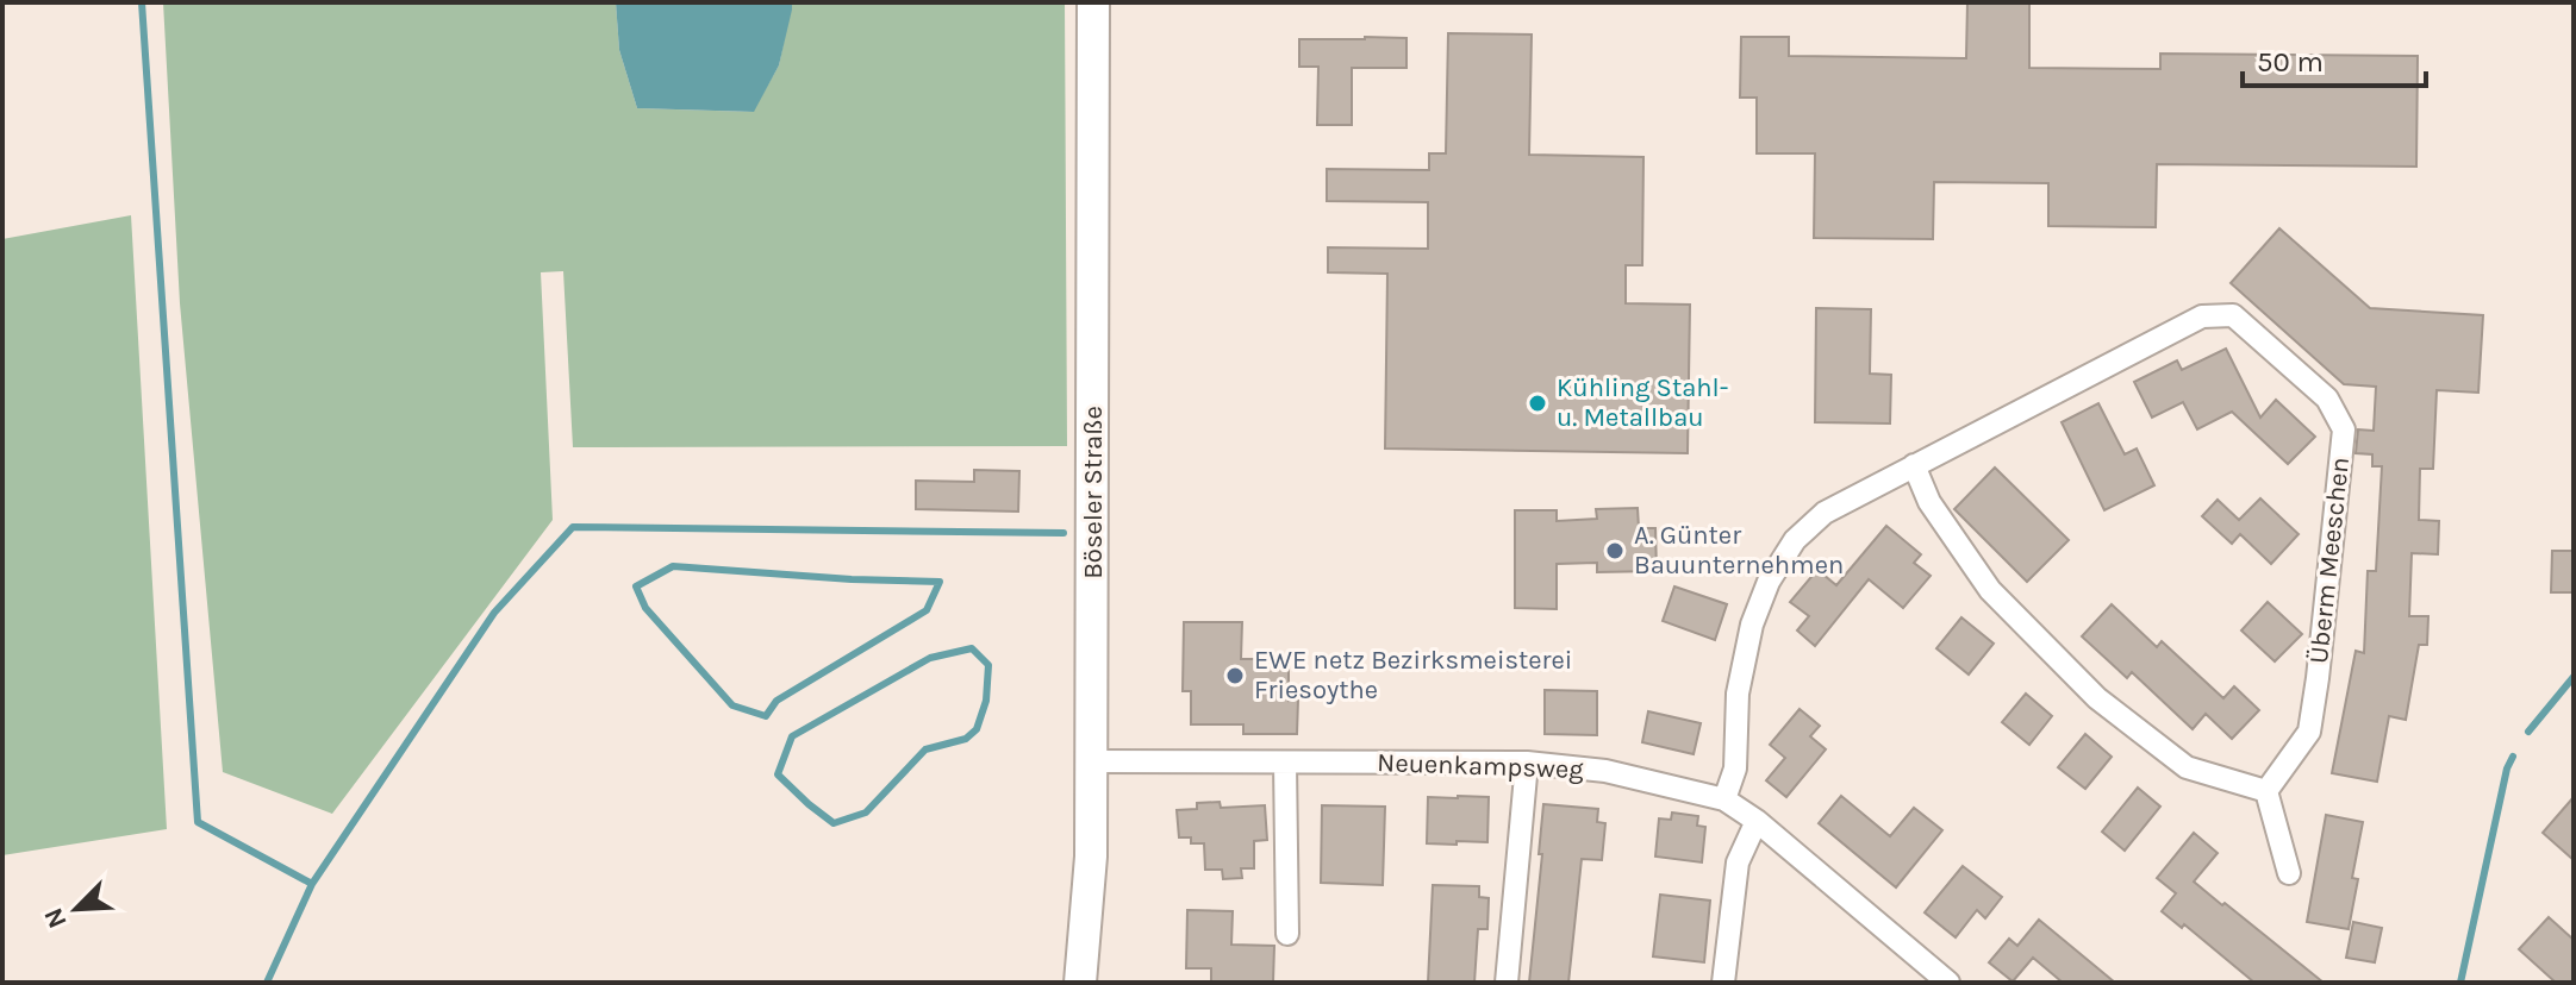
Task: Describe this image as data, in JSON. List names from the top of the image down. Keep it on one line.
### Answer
{"streets":{"main road":["Böseler Straße"],"street":["Überm Meeschen","Neuenkampsweg"]},"crossings":[["Böseler Straße","Neuenkampsweg"],["Überm Meeschen","Neuenkampsweg"]],"places":["Kühling Stahl- u. Metallbau","A. Günter Bauunternehmen","EWE netz Bezirksmeisterei Friesoythe"],"scale_bar":"50 m","north":"bottom left"}
